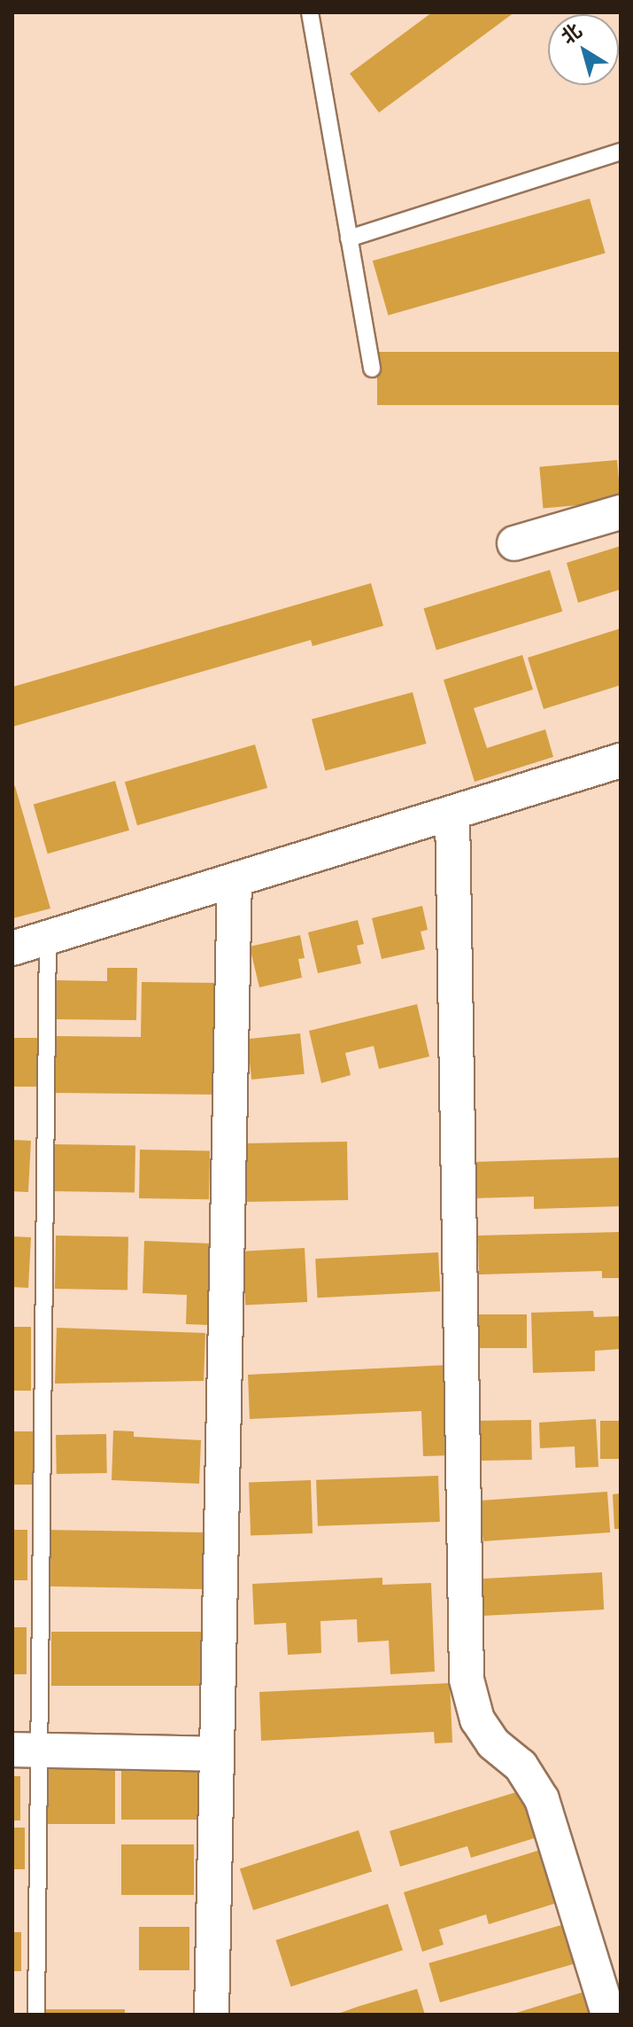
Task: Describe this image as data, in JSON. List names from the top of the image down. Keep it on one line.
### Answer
{"north":"top left"}
